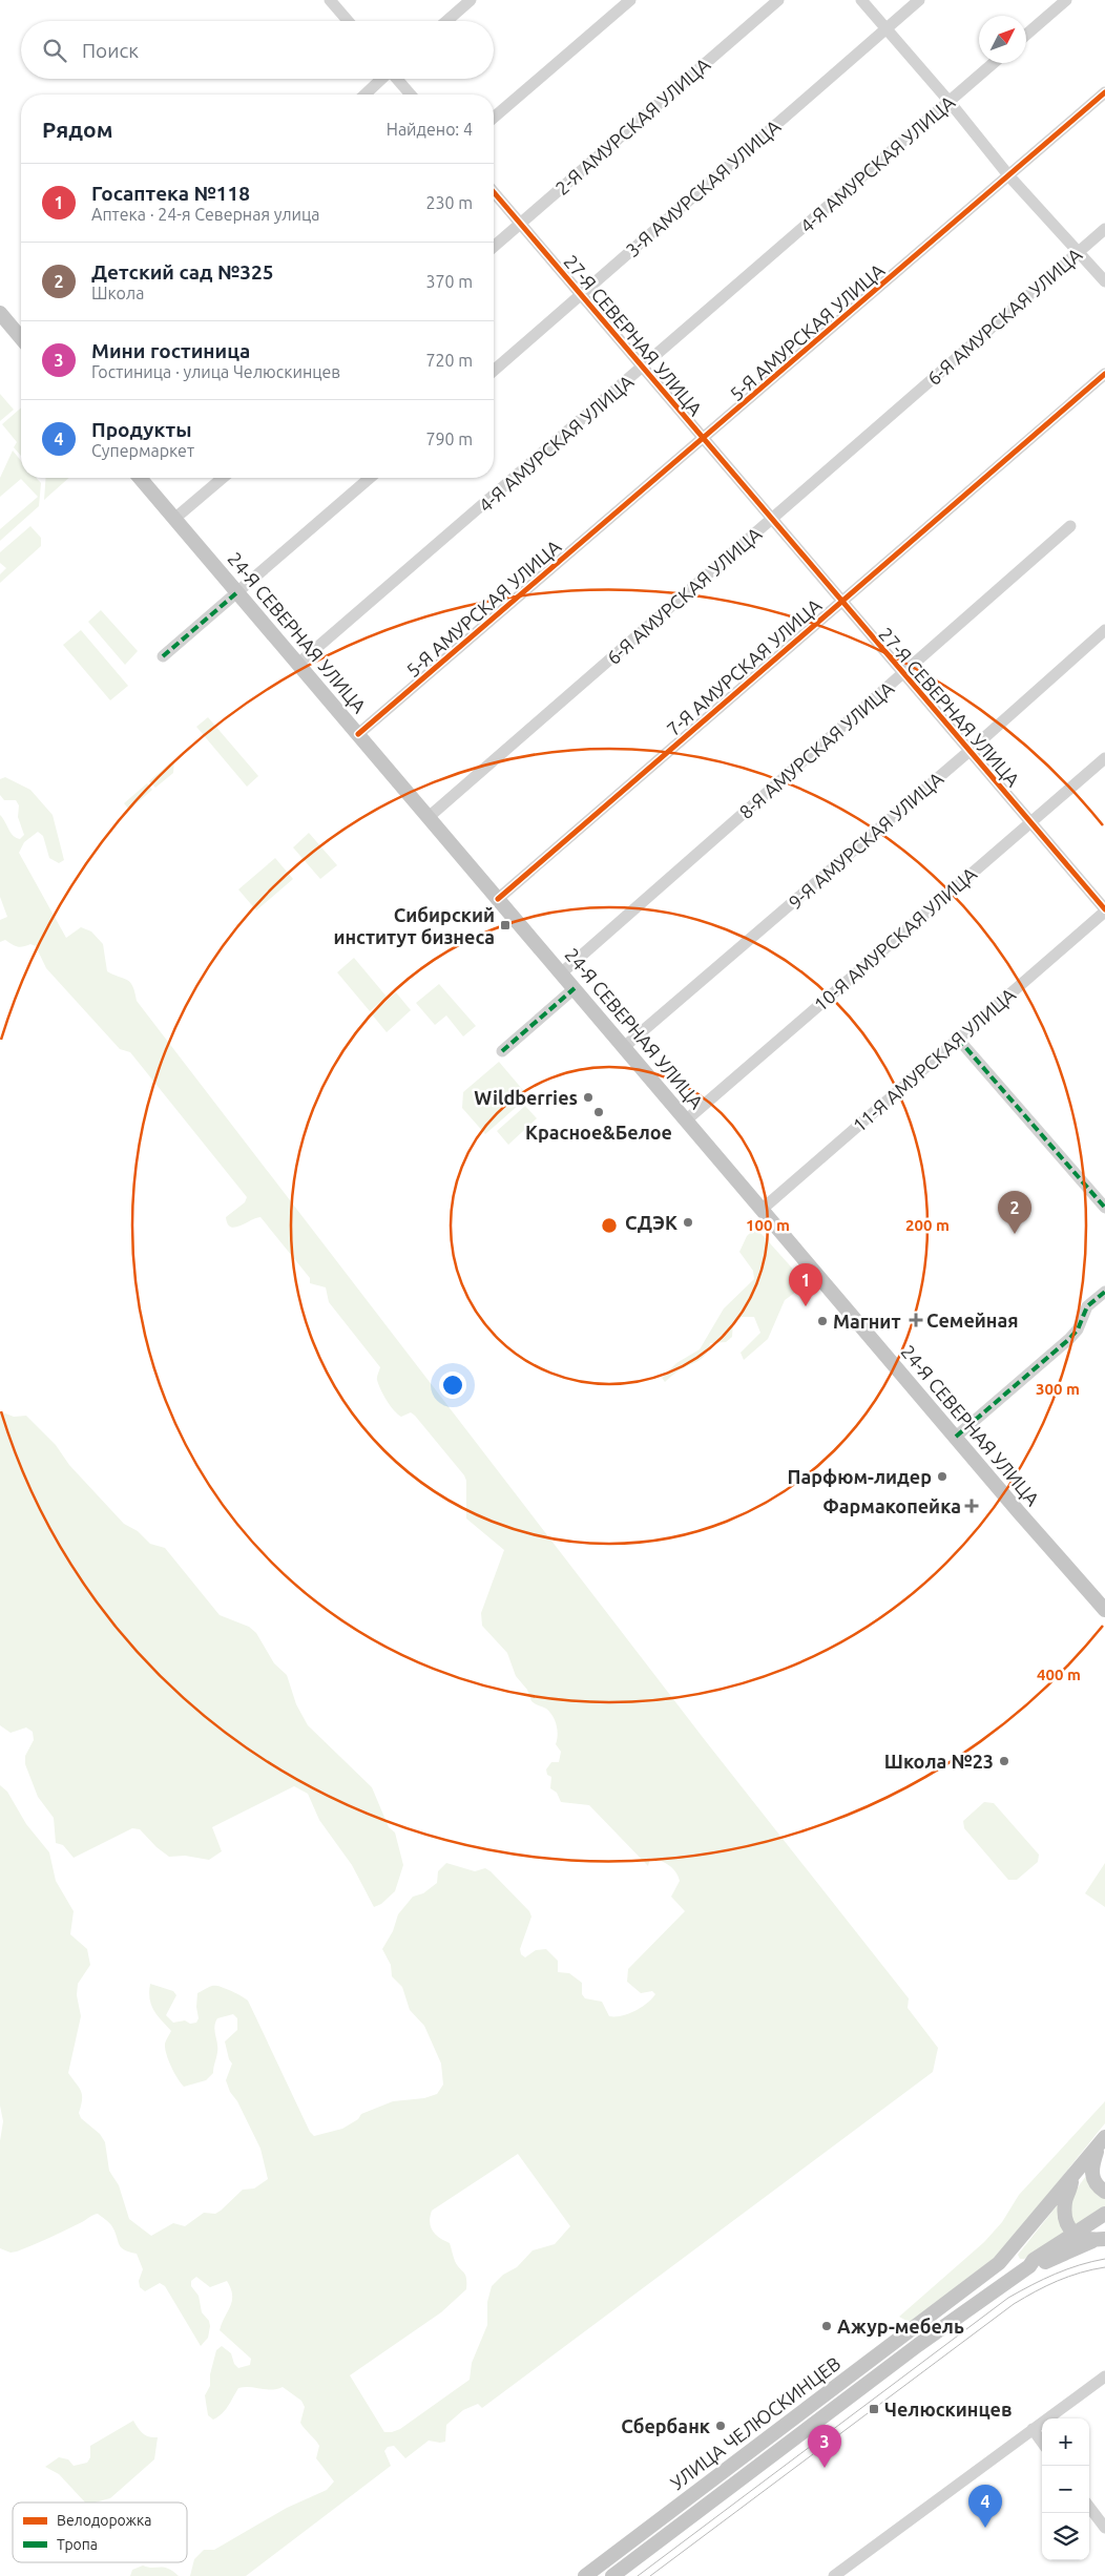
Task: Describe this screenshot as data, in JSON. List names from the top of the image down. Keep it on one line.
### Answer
{"streets":{"main road":["24-Я СЕВЕРНАЯ УЛИЦА","УЛИЦА ЧЕЛЮСКИНЦЕВ"],"street":["2-Я АМУРСКАЯ УЛИЦА","4-Я АМУРСКАЯ УЛИЦА","3-Я АМУРСКАЯ УЛИЦА","6-Я АМУРСКАЯ УЛИЦА","5-Я АМУРСКАЯ УЛИЦА","27-Я СЕВЕРНАЯ УЛИЦА","7-Я АМУРСКАЯ УЛИЦА","8-Я АМУРСКАЯ УЛИЦА","9-Я АМУРСКАЯ УЛИЦА","10-Я АМУРСКАЯ УЛИЦА","11-Я АМУРСКАЯ УЛИЦА"]},"crossings":[["2-Я АМУРСКАЯ УЛИЦА","27-Я СЕВЕРНАЯ УЛИЦА"],["4-Я АМУРСКАЯ УЛИЦА","27-Я СЕВЕРНАЯ УЛИЦА"],["4-Я АМУРСКАЯ УЛИЦА","24-Я СЕВЕРНАЯ УЛИЦА"],["3-Я АМУРСКАЯ УЛИЦА","27-Я СЕВЕРНАЯ УЛИЦА"],["6-Я АМУРСКАЯ УЛИЦА","27-Я СЕВЕРНАЯ УЛИЦА"],["6-Я АМУРСКАЯ УЛИЦА","24-Я СЕВЕРНАЯ УЛИЦА"],["5-Я АМУРСКАЯ УЛИЦА","27-Я СЕВЕРНАЯ УЛИЦА"],["5-Я АМУРСКАЯ УЛИЦА","24-Я СЕВЕРНАЯ УЛИЦА"],["27-Я СЕВЕРНАЯ УЛИЦА","7-Я АМУРСКАЯ УЛИЦА"],["27-Я СЕВЕРНАЯ УЛИЦА","8-Я АМУРСКАЯ УЛИЦА"],["27-Я СЕВЕРНАЯ УЛИЦА","9-Я АМУРСКАЯ УЛИЦА"],["27-Я СЕВЕРНАЯ УЛИЦА","10-Я АМУРСКАЯ УЛИЦА"],["27-Я СЕВЕРНАЯ УЛИЦА","11-Я АМУРСКАЯ УЛИЦА"],["24-Я СЕВЕРНАЯ УЛИЦА","7-Я АМУРСКАЯ УЛИЦА"],["24-Я СЕВЕРНАЯ УЛИЦА","8-Я АМУРСКАЯ УЛИЦА"],["24-Я СЕВЕРНАЯ УЛИЦА","9-Я АМУРСКАЯ УЛИЦА"],["24-Я СЕВЕРНАЯ УЛИЦА","10-Я АМУРСКАЯ УЛИЦА"],["24-Я СЕВЕРНАЯ УЛИЦА","11-Я АМУРСКАЯ УЛИЦА"]],"places":{"transit":["Сибирский институт бизнеса","Челюскинцев"],"other":["Wildberries","Красное&Белое","СДЭК","Магнит","Парфюм-лидер","Школа №23","Ажур-мебель","Сбербанк"],"health":["Семейная","Фармакопейка"]},"legend":["Велодорожка","Тропа"],"north":"top right","page":{"search":"Поиск","heading":["Рядом","Найдено: 4"],"list":[{"mark":"1","name":"Госаптека №118","note":"Аптека · 24-я Северная улица","value":"230 m"},{"mark":"2","name":"Детский сад №325","note":"Школа","value":"370 m"},{"mark":"3","name":"Мини гостиница","note":"Гостиница · улица Челюскинцев","value":"720 m"},{"mark":"4","name":"Продукты","note":"Супермаркет","value":"790 m"}],"pins":["2","1","3","4"],"map_buttons":["+","−"]},"rings":["100 m","200 m","300 m","400 m"]}
